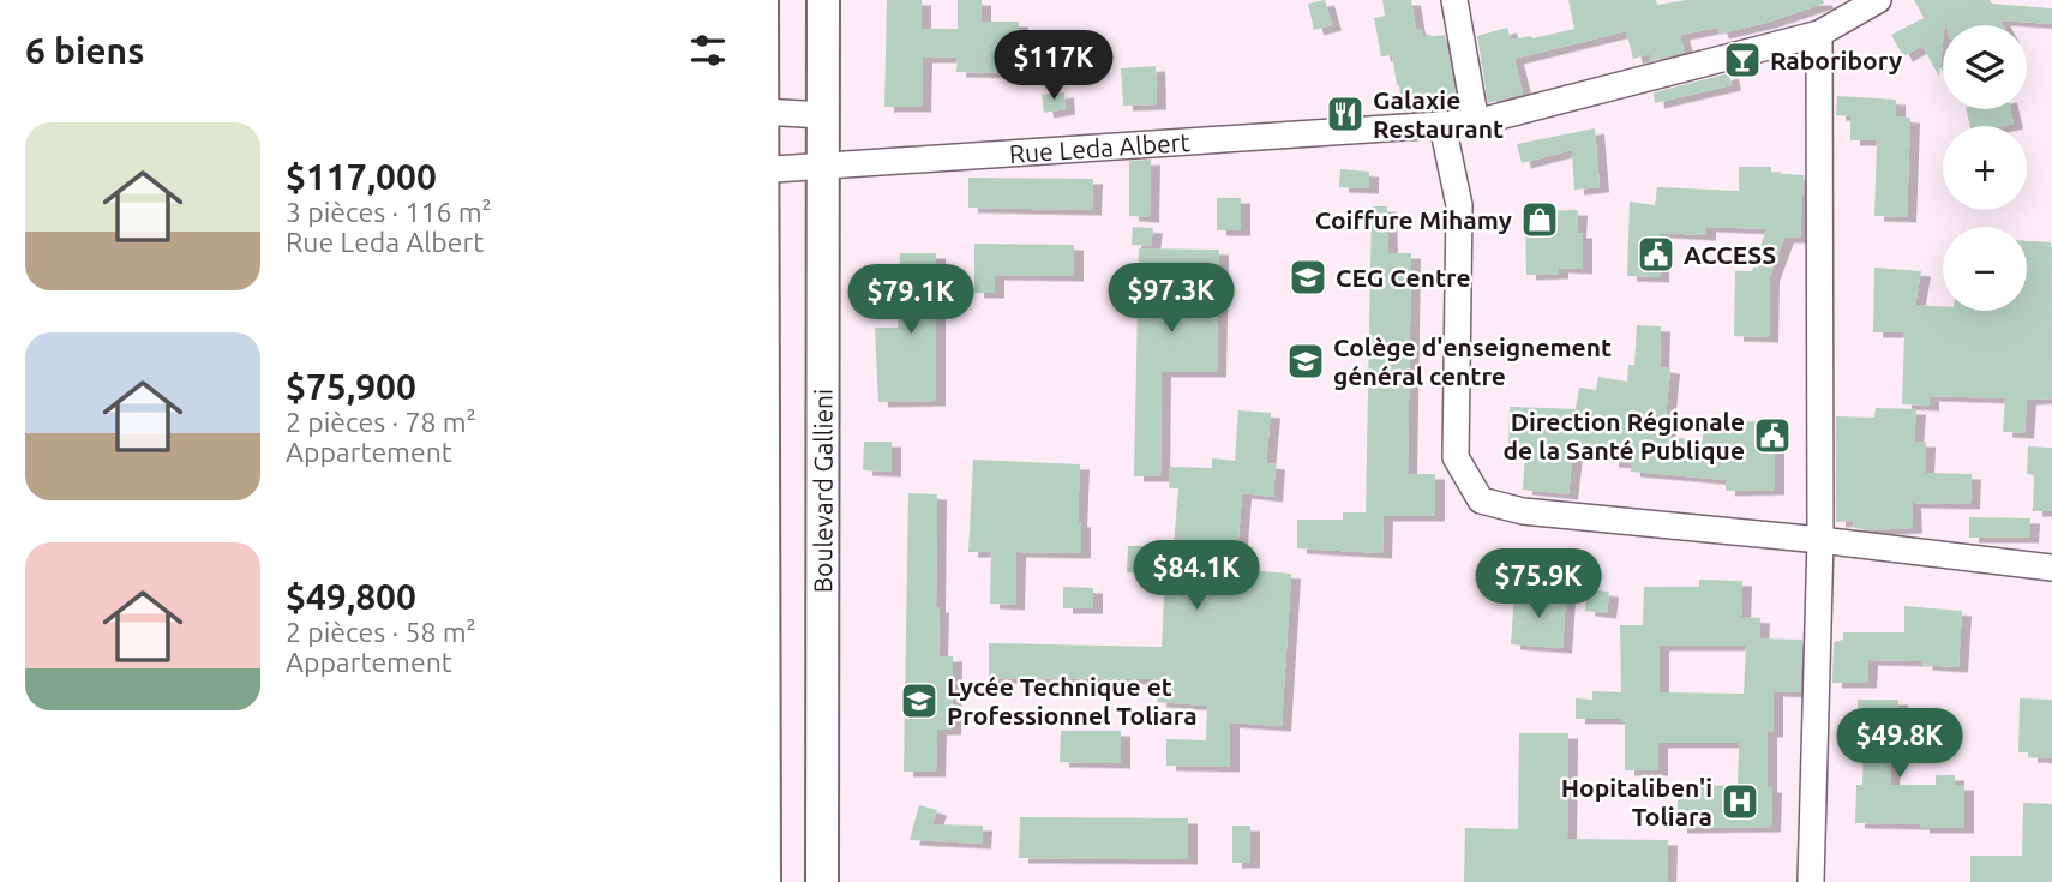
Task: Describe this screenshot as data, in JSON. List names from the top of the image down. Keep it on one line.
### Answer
{"streets":{"main road":["Boulevard Gallieni"],"street":["Rue Leda Albert"]},"crossings":[["Rue Leda Albert","Boulevard Gallieni"]],"places":{"bar":["Raboribory"],"restaurant":["Galaxie Restaurant"],"shop":["Coiffure Mihamy"],"public building":["ACCESS","Direction Régionale de la Santé Publique"],"school or university":["CEG Centre","Colège d'enseignement général centre","Lycée Technique et Professionnel Toliara"],"hospital":["Hopitaliben'i Toliara"]},"page":{"heading":"6 biens","map_buttons":["+","−"],"price":["$117K","$97.3K","$79.1K","$84.1K","$75.9K","$49.8K"],"list":[{"name":"$117,000","note":"3 pièces · 116 m² · Rue Leda Albert"},{"name":"$75,900","note":"2 pièces · 78 m² · Appartement"},{"name":"$49,800","note":"2 pièces · 58 m² · Appartement"}]}}
